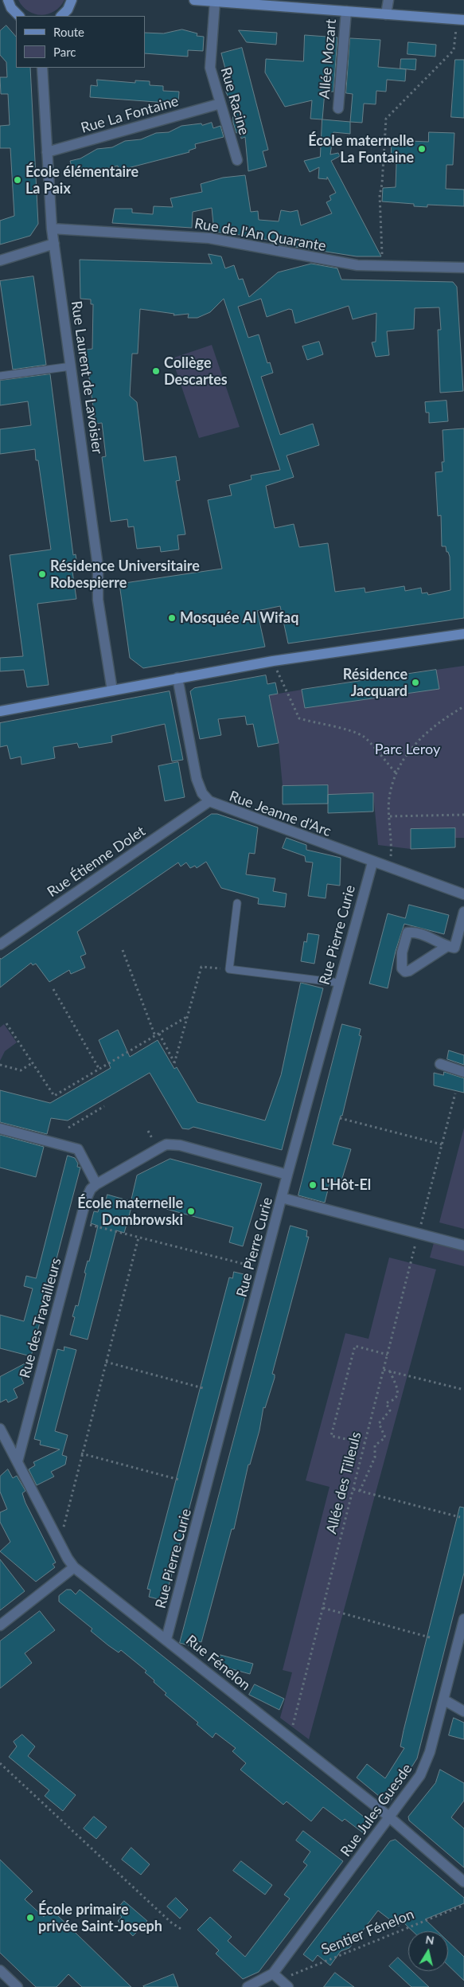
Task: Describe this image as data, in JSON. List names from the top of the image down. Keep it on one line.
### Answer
{"streets":{"street":["Allée Mozart","Rue Racine","Rue La Fontaine","Rue de l'An Quarante","Rue Laurent de Lavoisier","Rue Jeanne d'Arc","Rue Étienne Dolet","Rue Pierre Curie","Rue des Travailleurs","Rue Fénelon","Rue Jules Guesde"],"path":["Allée des Tilleuls","Sentier Fénelon"]},"crossings":[["Rue Racine","Rue La Fontaine"],["Rue La Fontaine","Rue Laurent de Lavoisier"],["Rue de l'An Quarante","Rue Laurent de Lavoisier"],["Rue Jeanne d'Arc","Rue Étienne Dolet"],["Rue Jeanne d'Arc","Rue Pierre Curie"],["Rue Pierre Curie","Rue Fénelon"],["Rue des Travailleurs","Rue Fénelon"],["Allée des Tilleuls","Rue Fénelon"],["Rue Fénelon","Rue Jules Guesde"],["Rue Jules Guesde","Sentier Fénelon"]],"parks":["Parc Leroy"],"places":["École maternelle La Fontaine","École élémentaire La Paix","Collège Descartes","Résidence Universitaire Robespierre","Mosquée Al Wifaq","Résidence Jacquard","L'Hôt-El","École maternelle Dombrowski","École primaire privée Saint-Joseph"],"legend":["Route","Parc"],"north":"top"}
